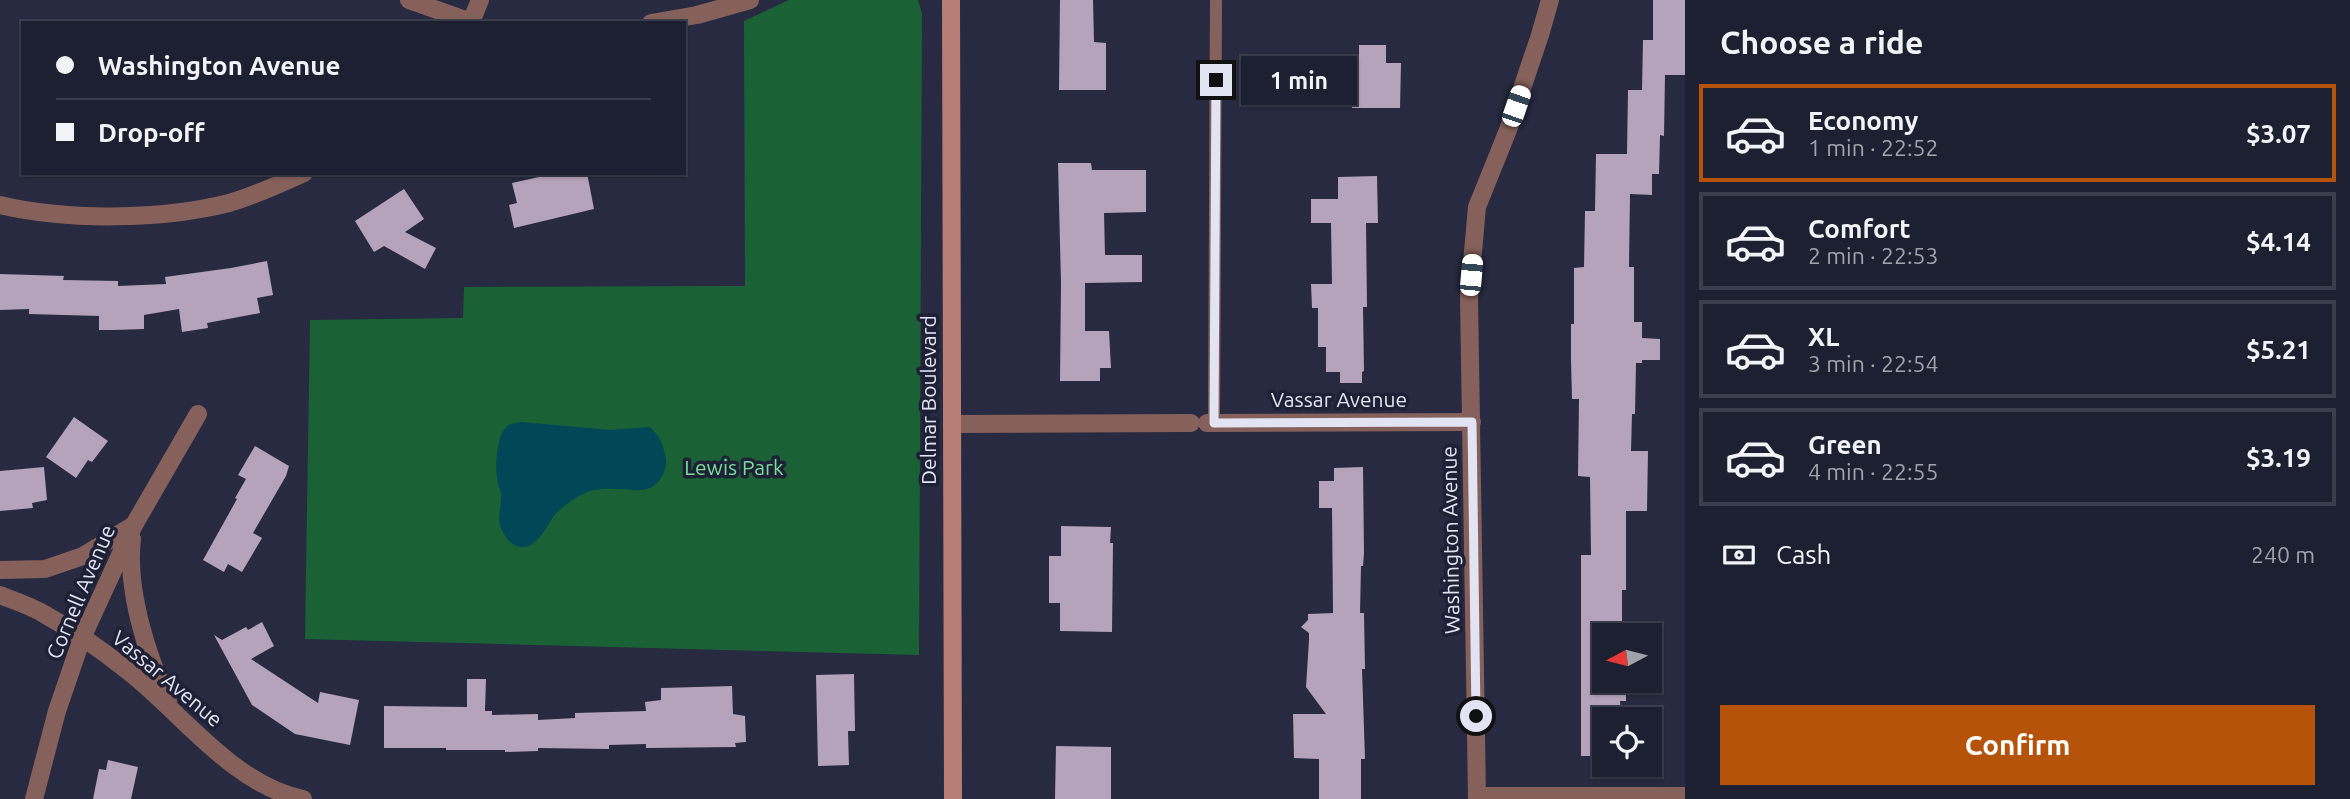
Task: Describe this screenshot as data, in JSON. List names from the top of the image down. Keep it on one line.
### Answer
{"streets":{"main road":["Delmar Boulevard"],"street":["Vassar Avenue","Washington Avenue","Cornell Avenue"]},"crossings":[["Delmar Boulevard","Vassar Avenue"],["Vassar Avenue","Washington Avenue"],["Vassar Avenue","Cornell Avenue"]],"parks":["Lewis Park"],"north":"left","page":{"heading":"Choose a ride","banner":["Washington Avenue","Drop-off"],"bubble":"1 min","list":[{"name":"Economy","note":"1 min · 22:52","value":"$3.07"},{"name":"Comfort","note":"2 min · 22:53","value":"$4.14"},{"name":"XL","note":"3 min · 22:54","value":"$5.21"},{"name":"Green","note":"4 min · 22:55","value":"$3.19"}],"pay":["Cash","240 m"],"buttons":"Confirm"}}
